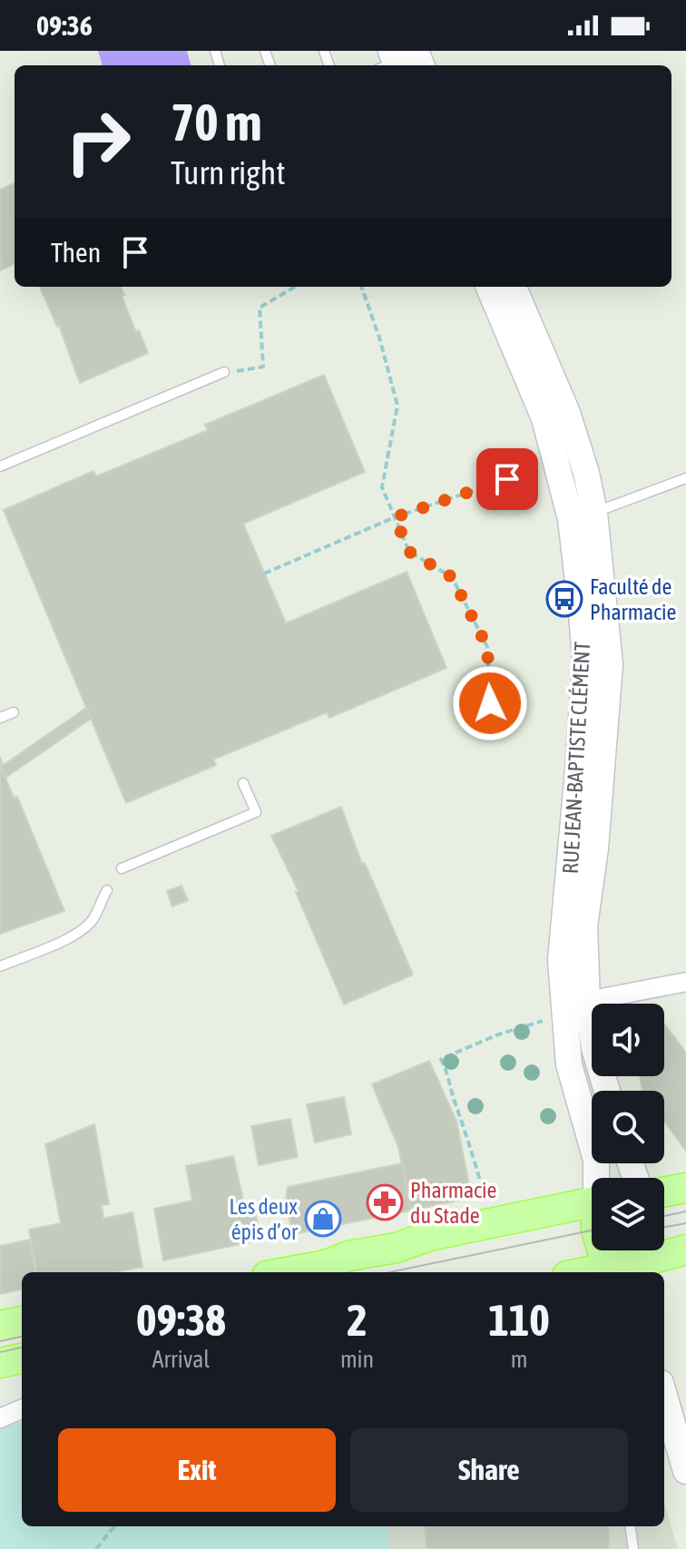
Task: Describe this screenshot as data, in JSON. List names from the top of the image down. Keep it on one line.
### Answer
{"streets":{"main road":["RUE JEAN-BAPTISTE CLÉMENT"]},"places":{"bus stop":["Faculté de Pharmacie"],"pharmacy":["Pharmacie du Stade"],"shop":["Les deux épis d’or"]},"page":{"status":"09:36","turn":["70 m","Turn right"],"then":"Then","eta":["09:38","Arrival","2","min","110","m"],"buttons":["Exit","Share"]}}
